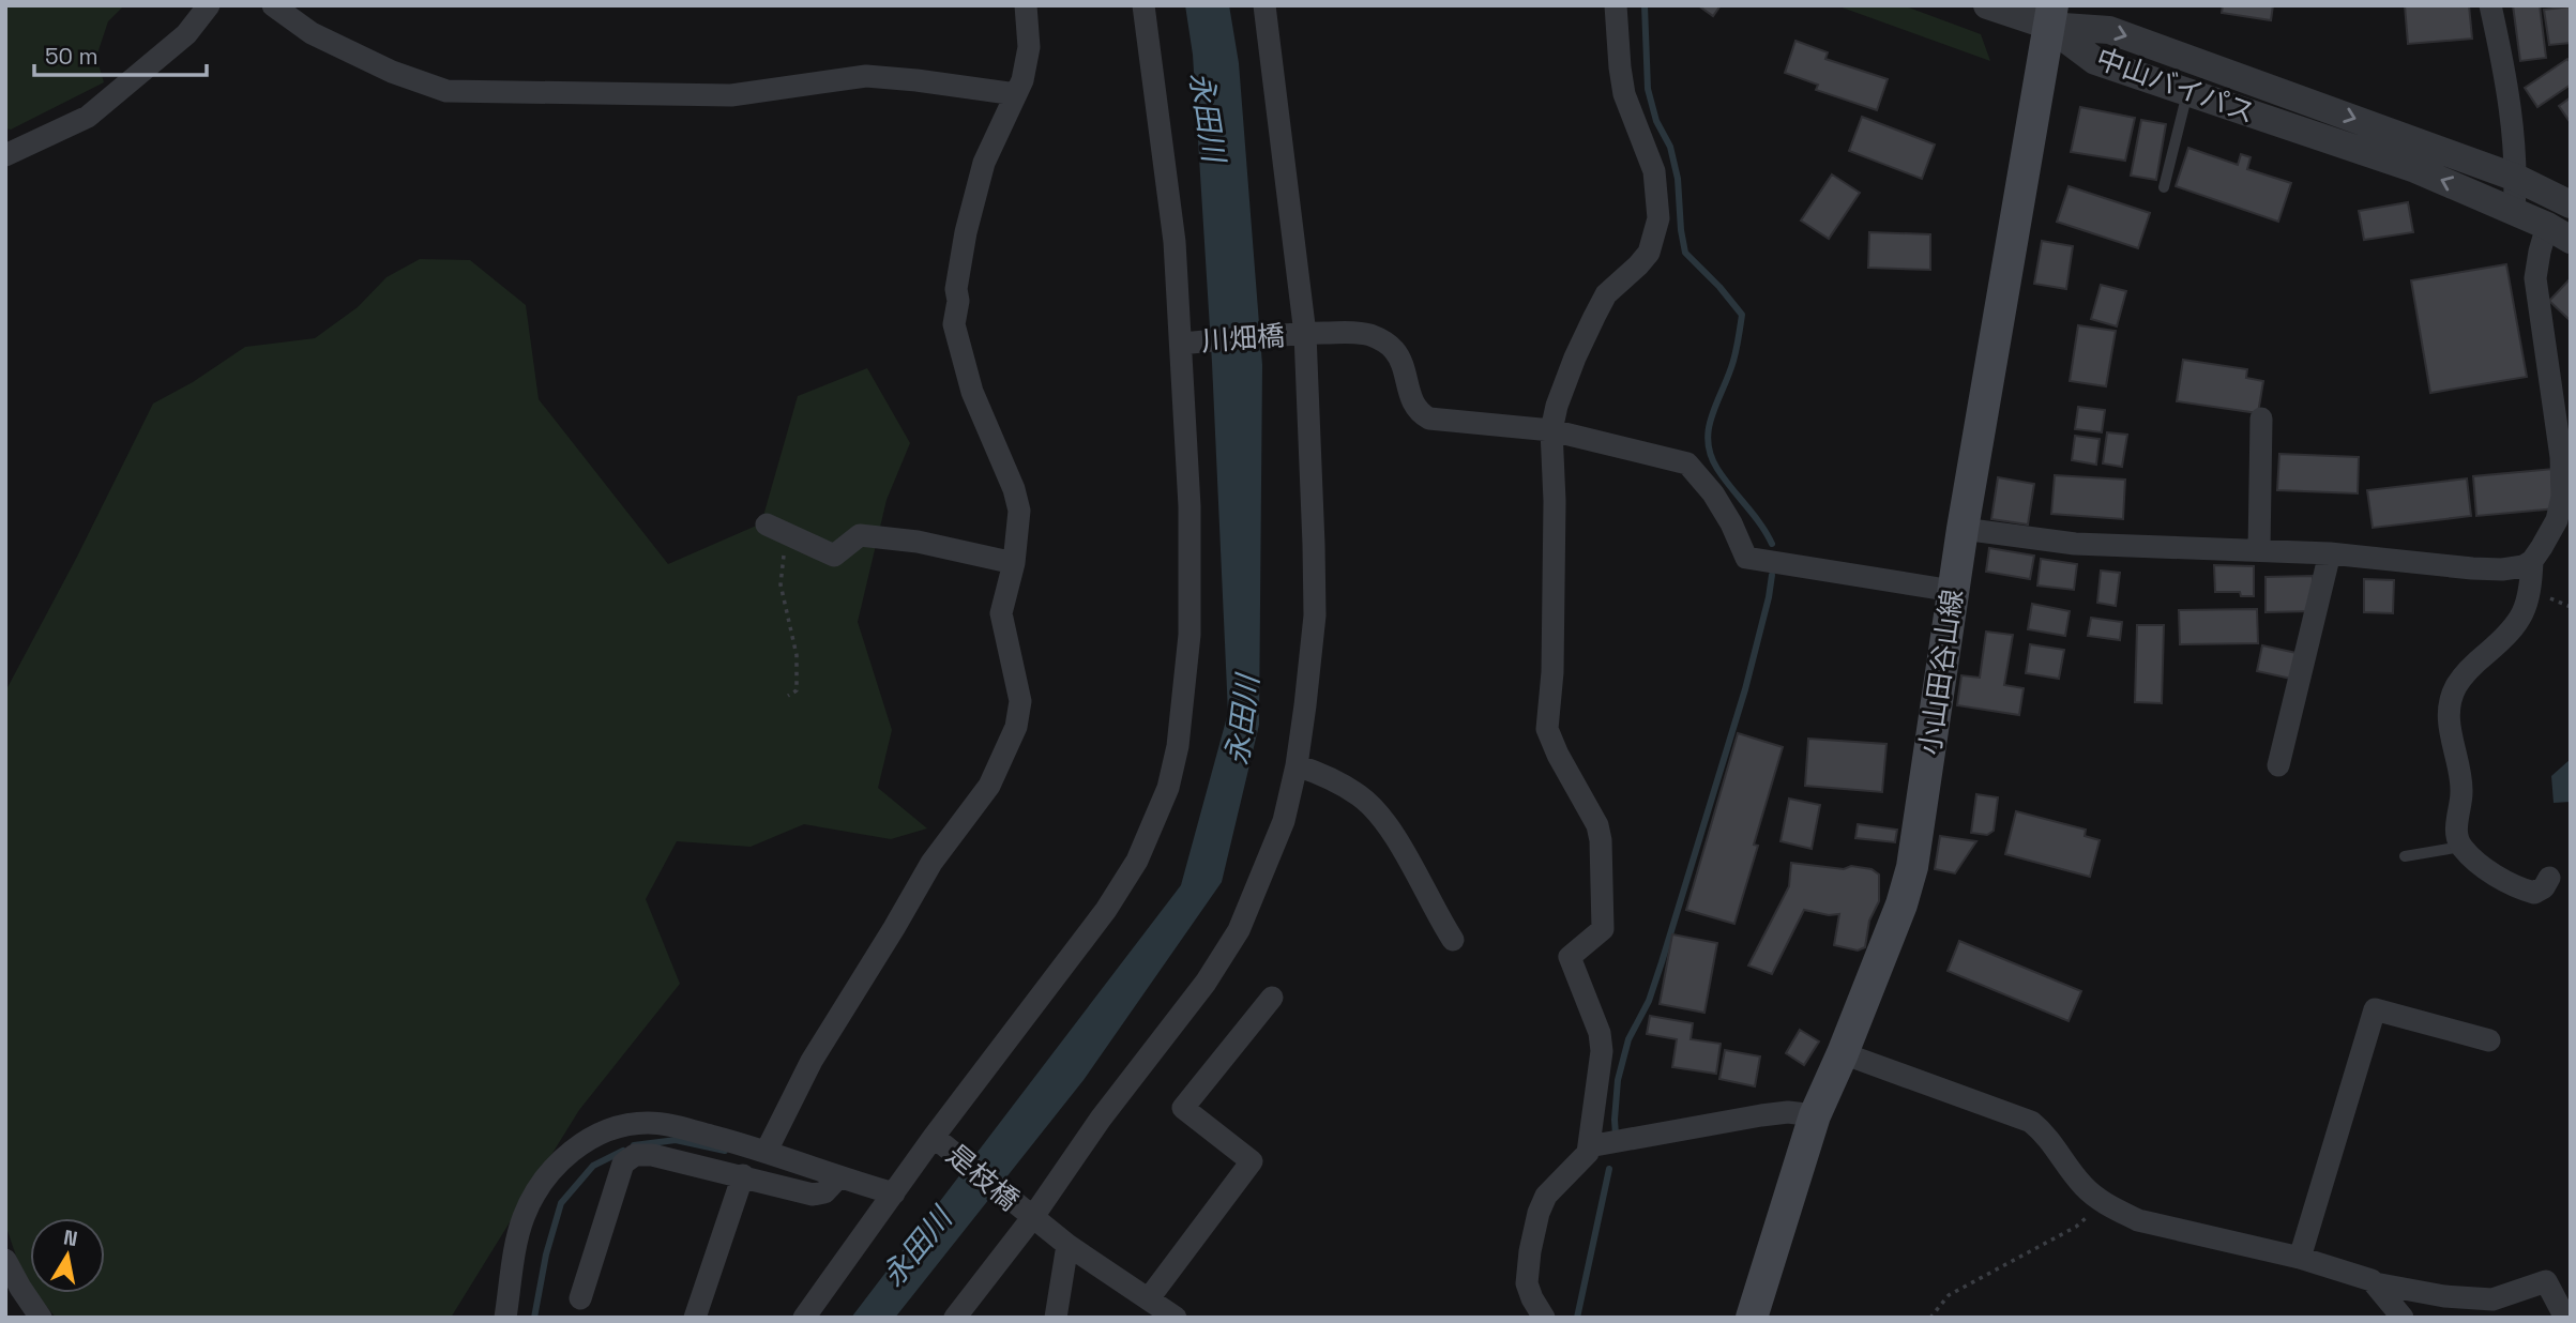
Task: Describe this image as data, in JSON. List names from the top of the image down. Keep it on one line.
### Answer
{"streets":{"main road":["小山田谷山線"],"street":["中山バイパス","川畑橋","是枝橋"]},"crossings":[["中山バイパス","小山田谷山線"],["川畑橋","小山田谷山線"]],"water":["永田川"],"scale_bar":"50 m","north":"top"}
